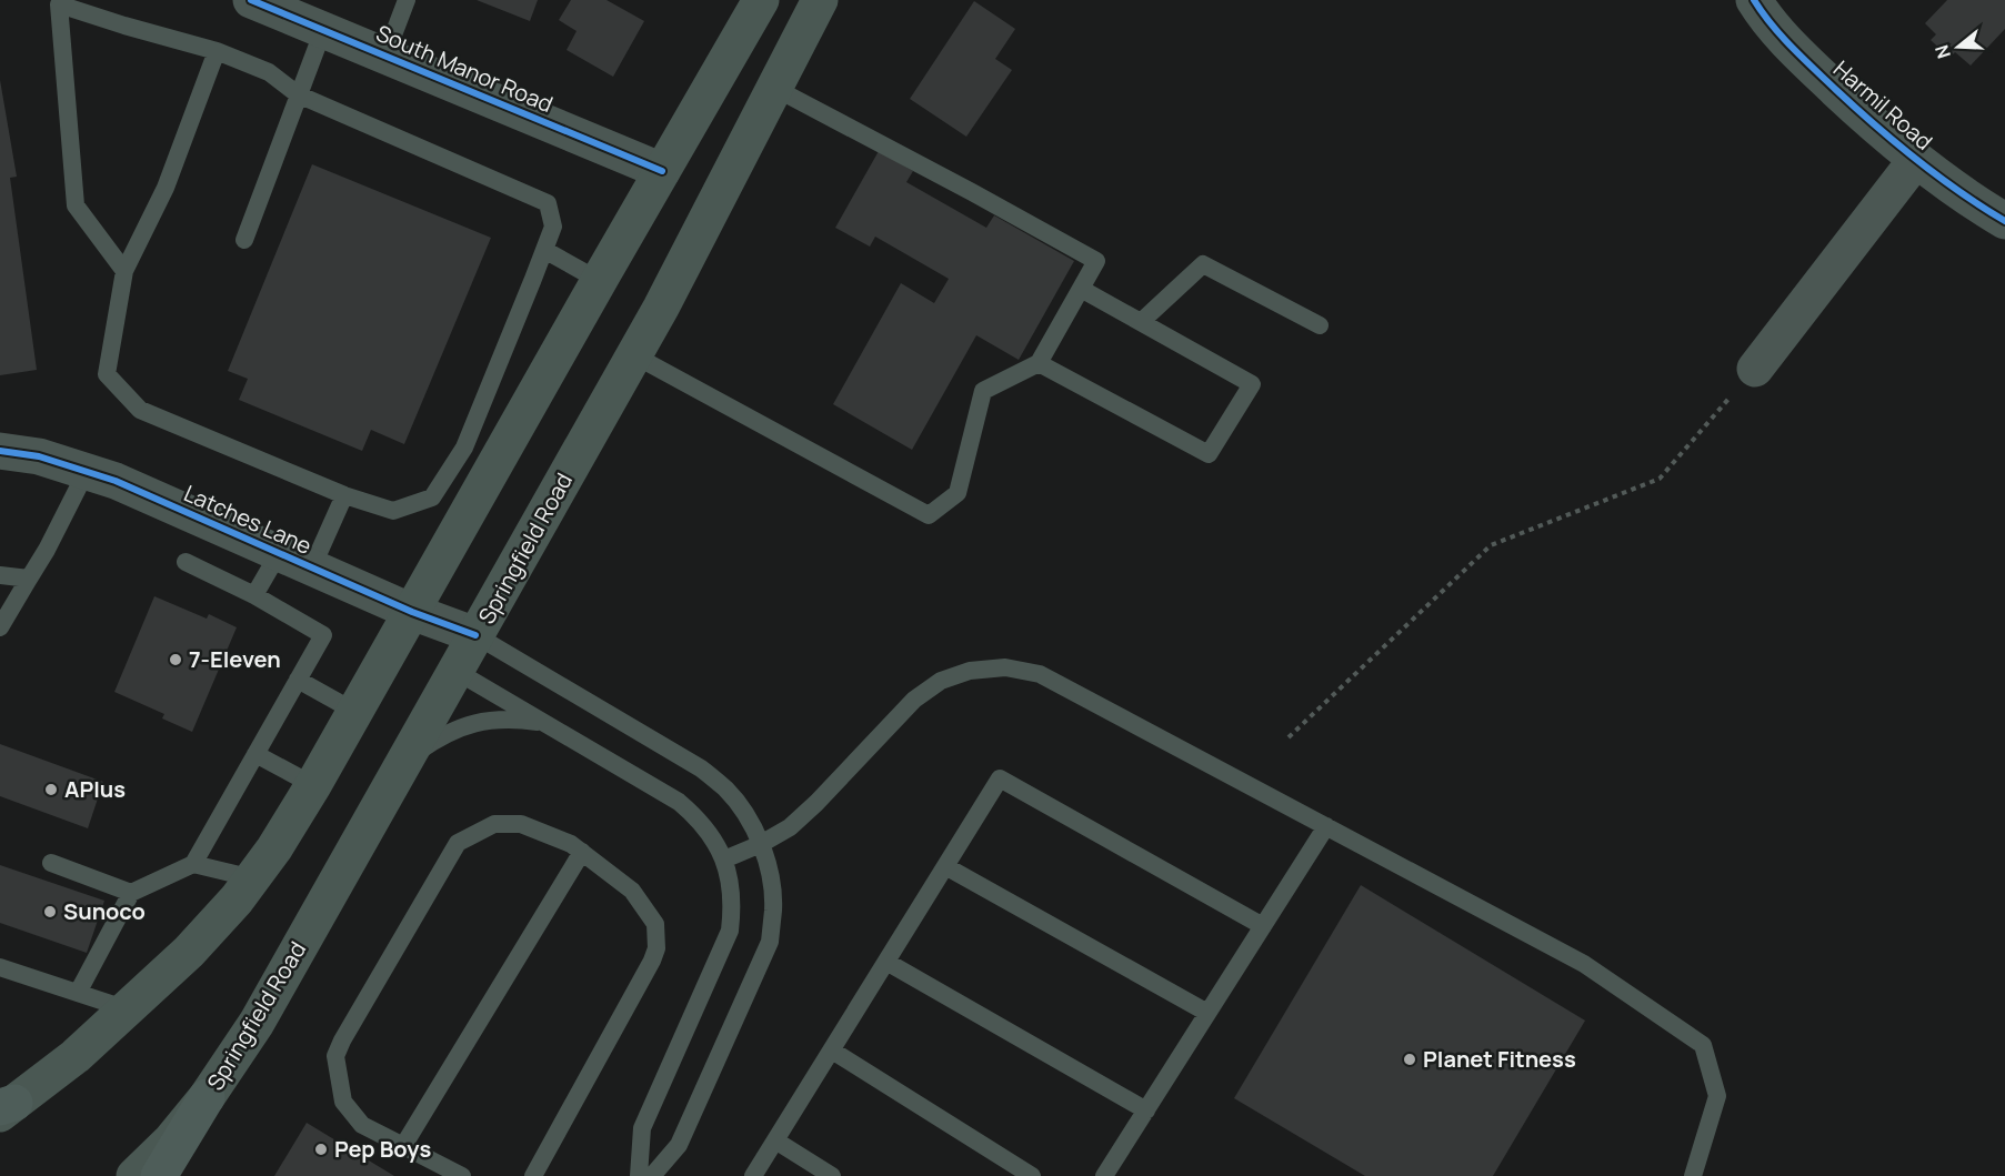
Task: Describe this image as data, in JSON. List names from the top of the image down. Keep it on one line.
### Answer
{"streets":{"main road":["Springfield Road"],"street":["South Manor Road","Harmil Road","Latches Lane"]},"crossings":[["Latches Lane","Springfield Road"]],"places":["7-Eleven","APlus","Sunoco","Planet Fitness","Pep Boys"],"north":"left"}
